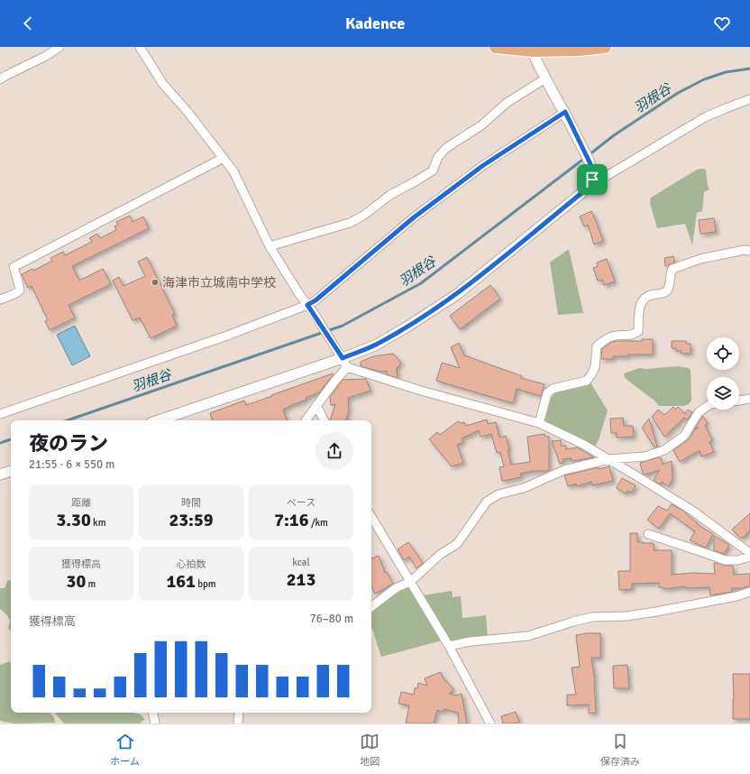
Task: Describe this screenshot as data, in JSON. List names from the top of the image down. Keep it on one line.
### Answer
{"water":["羽根谷"],"places":["海津市立城南中学校"],"page":{"header":"Kadence","heading":["夜のラン","21:55 · 6 × 550 m"],"stats":[["距離","3.30 km"],["時間","23:59"],["ペース","7:16 /km"],["獲得標高","30 m"],["心拍数","161 bpm"],["kcal","213"]],"chart":["獲得標高","76–80 m"],"tabs":["ホーム","地図","保存済み"]}}
